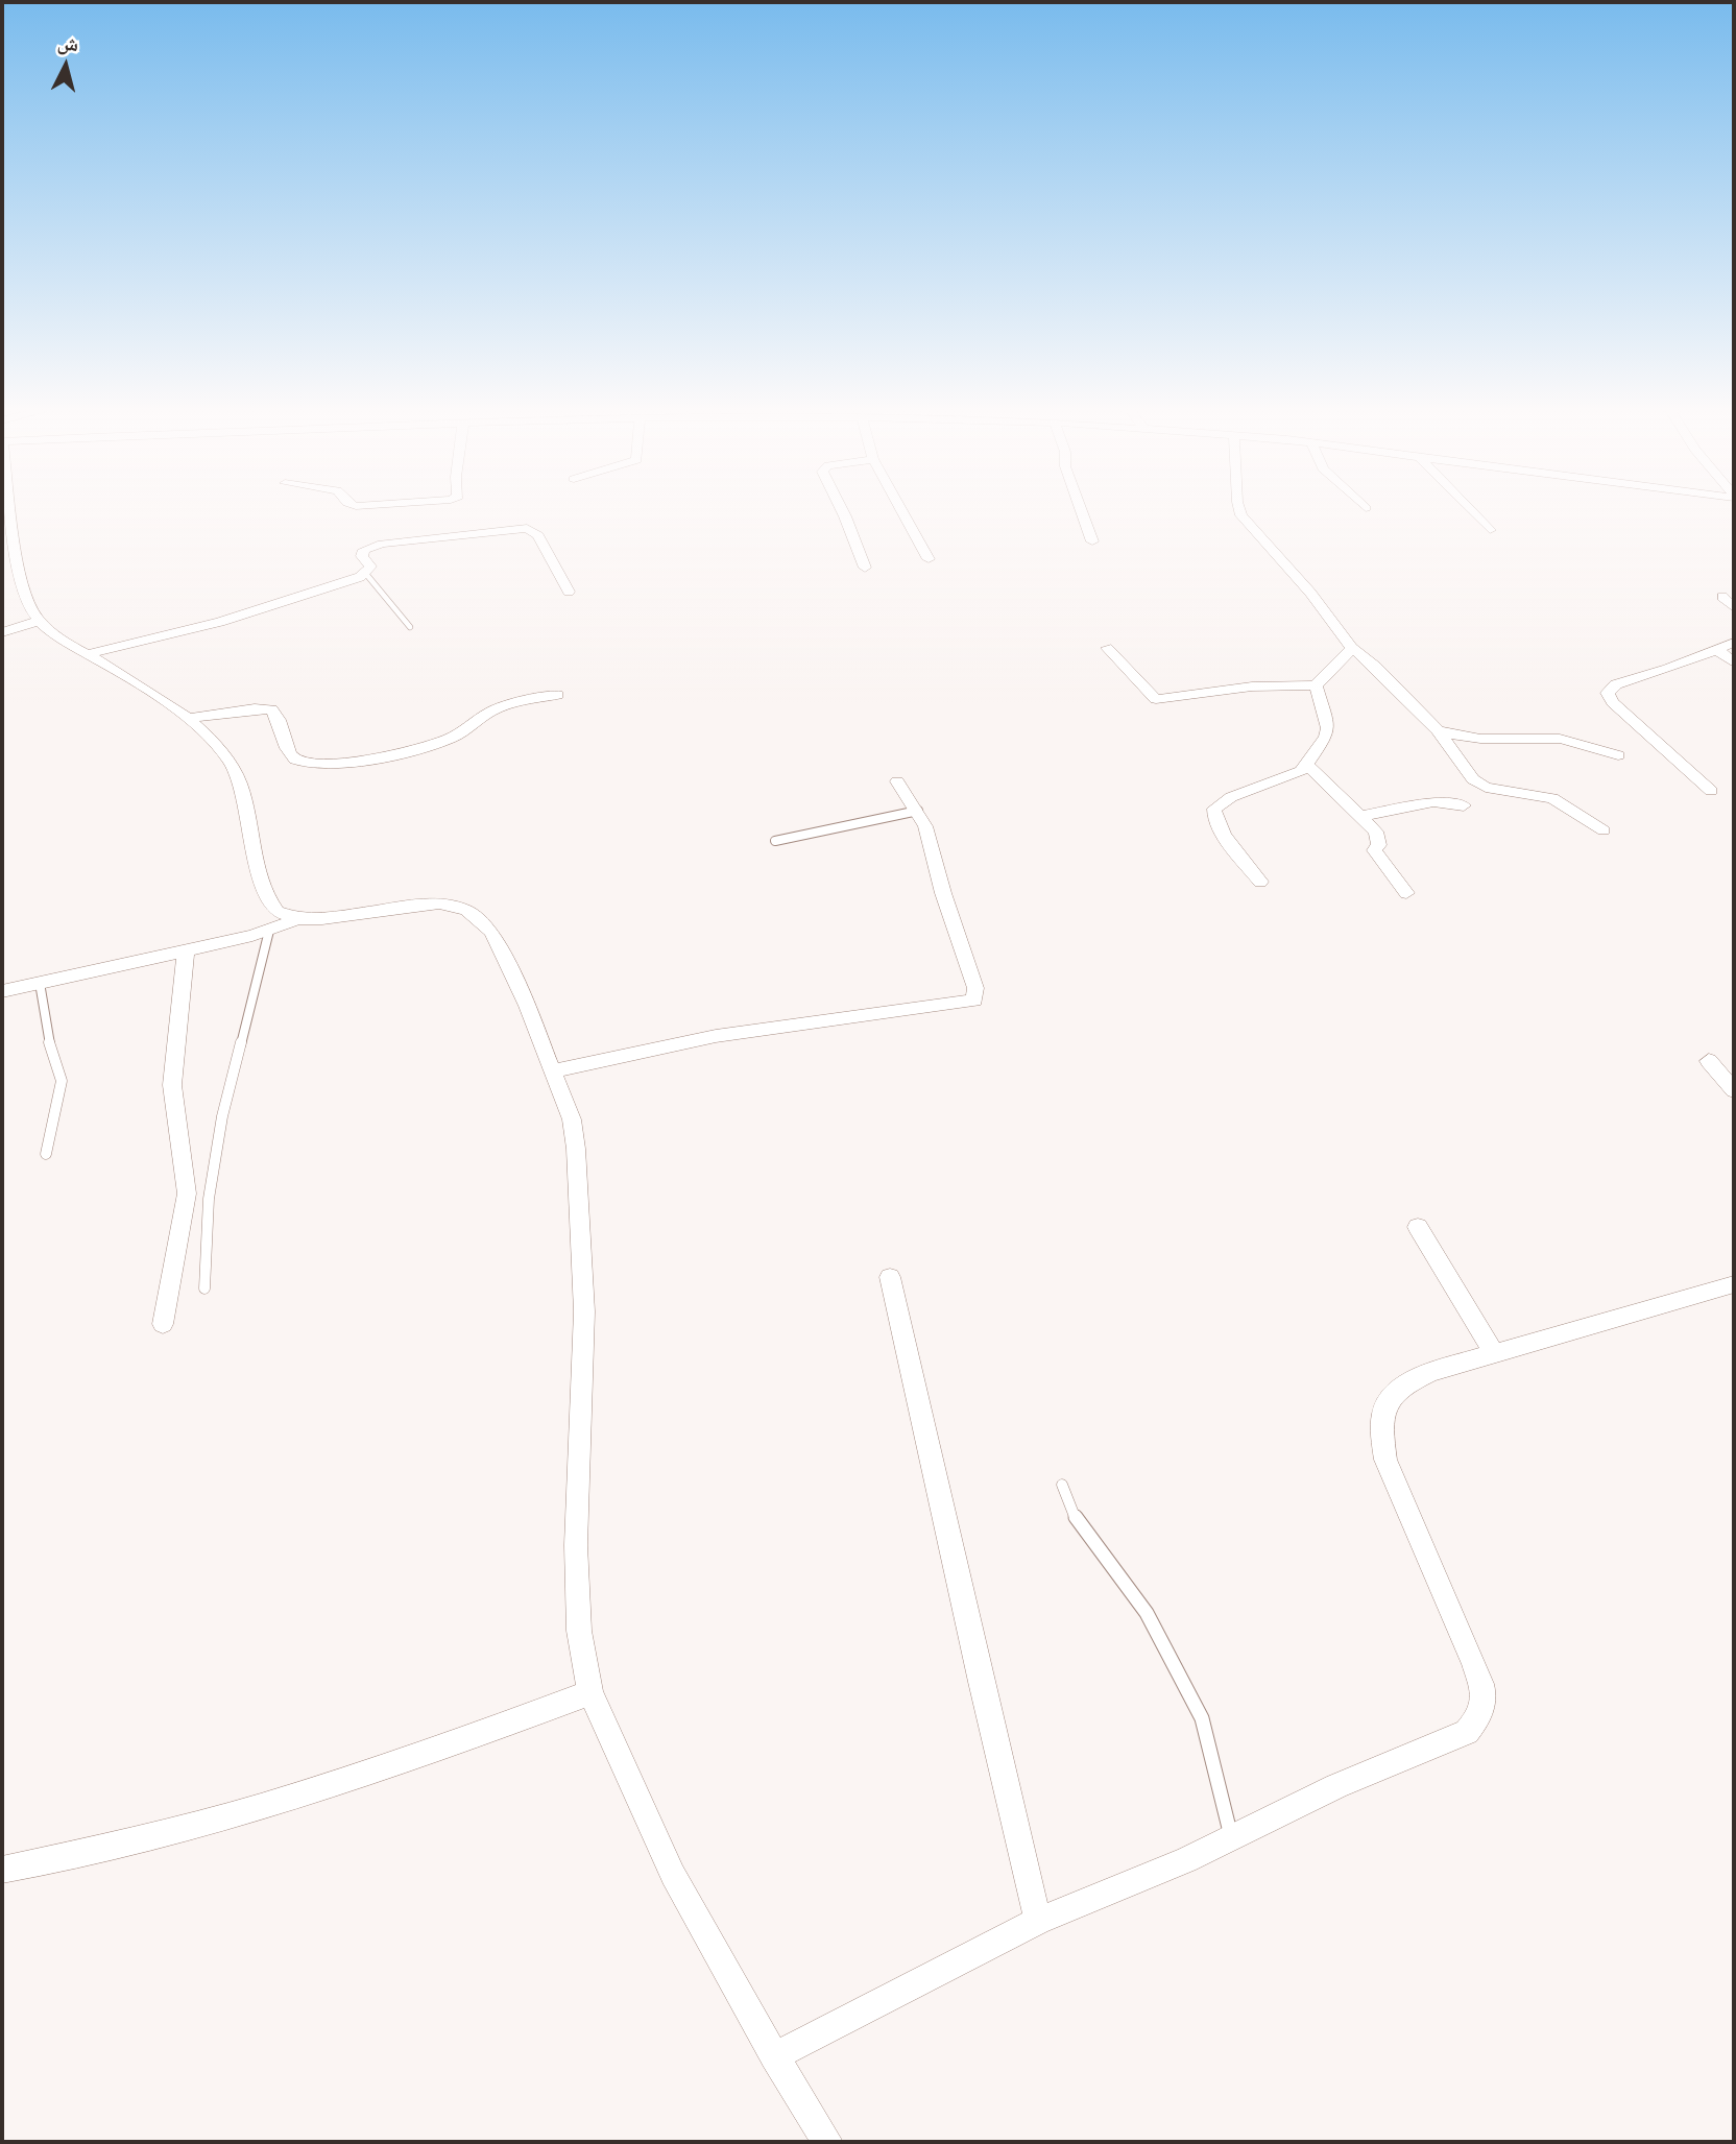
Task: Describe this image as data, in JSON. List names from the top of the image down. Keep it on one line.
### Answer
{"north":"top"}
